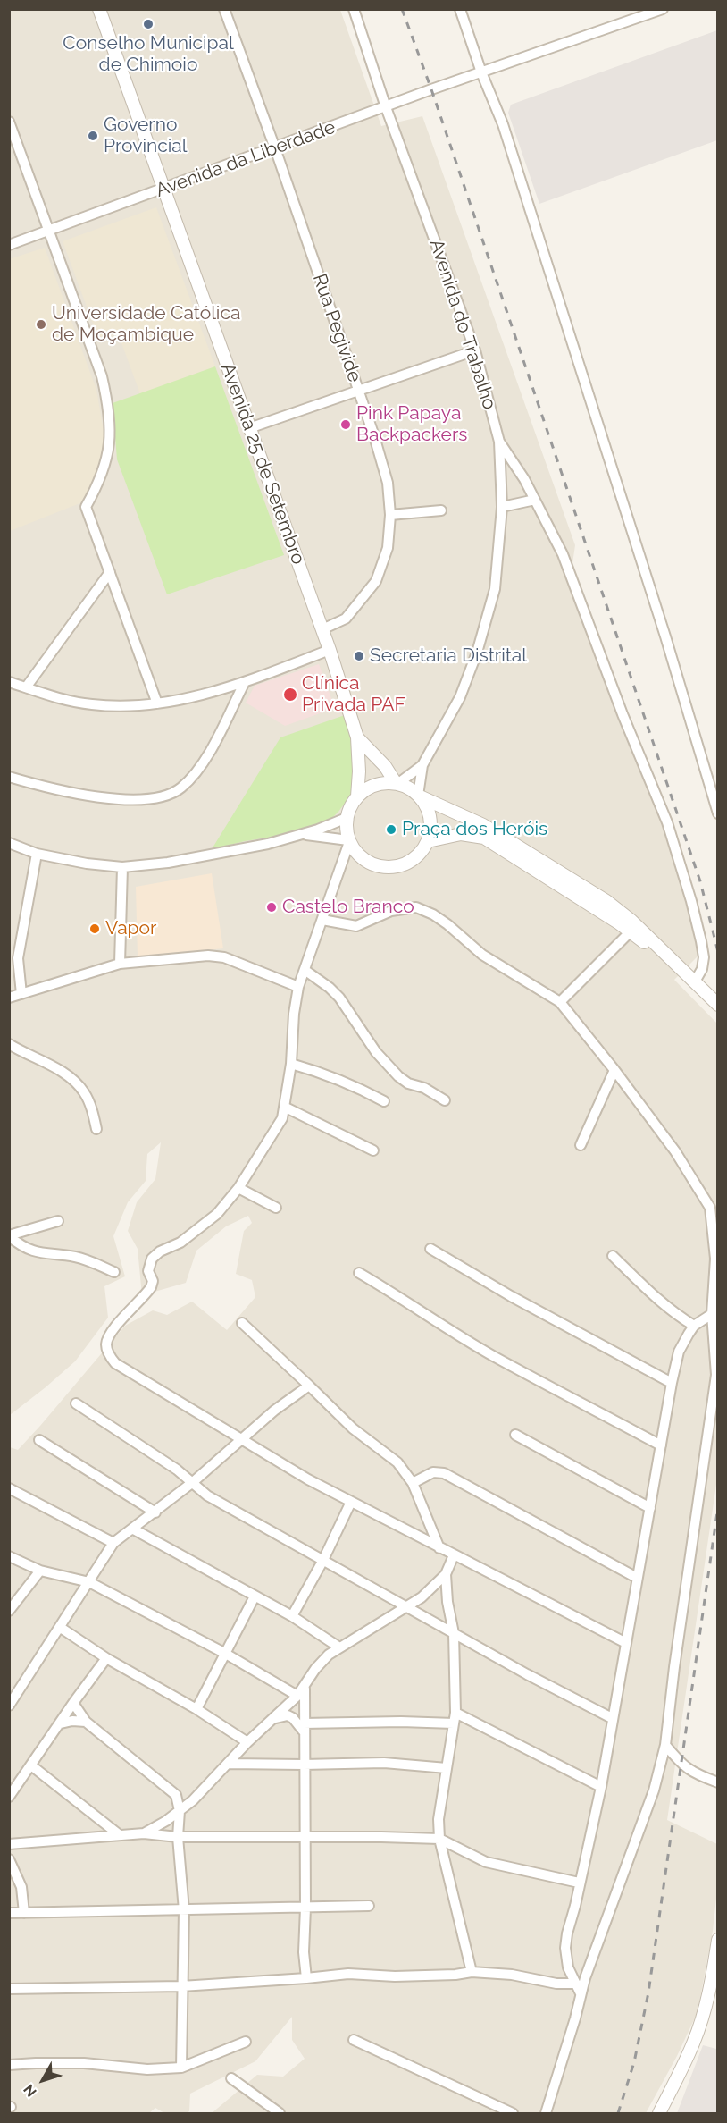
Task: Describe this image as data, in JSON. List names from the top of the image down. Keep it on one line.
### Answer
{"streets":{"street":["Avenida da Liberdade","Avenida do Trabalho","Rua Pegivide","Avenida 25 de Setembro"]},"crossings":[["Avenida da Liberdade","Avenida do Trabalho"],["Avenida da Liberdade","Rua Pegivide"],["Avenida da Liberdade","Avenida 25 de Setembro"],["Avenida do Trabalho","Avenida 25 de Setembro"],["Rua Pegivide","Avenida 25 de Setembro"]],"places":["Conselho Municipal de Chimoio","Governo Provincial","Universidade Católica de Moçambique","Pink Papaya Backpackers","Secretaria Distrital","Clínica Privada PAF","Praça dos Heróis","Castelo Branco","Vapor"],"north":"bottom left"}
